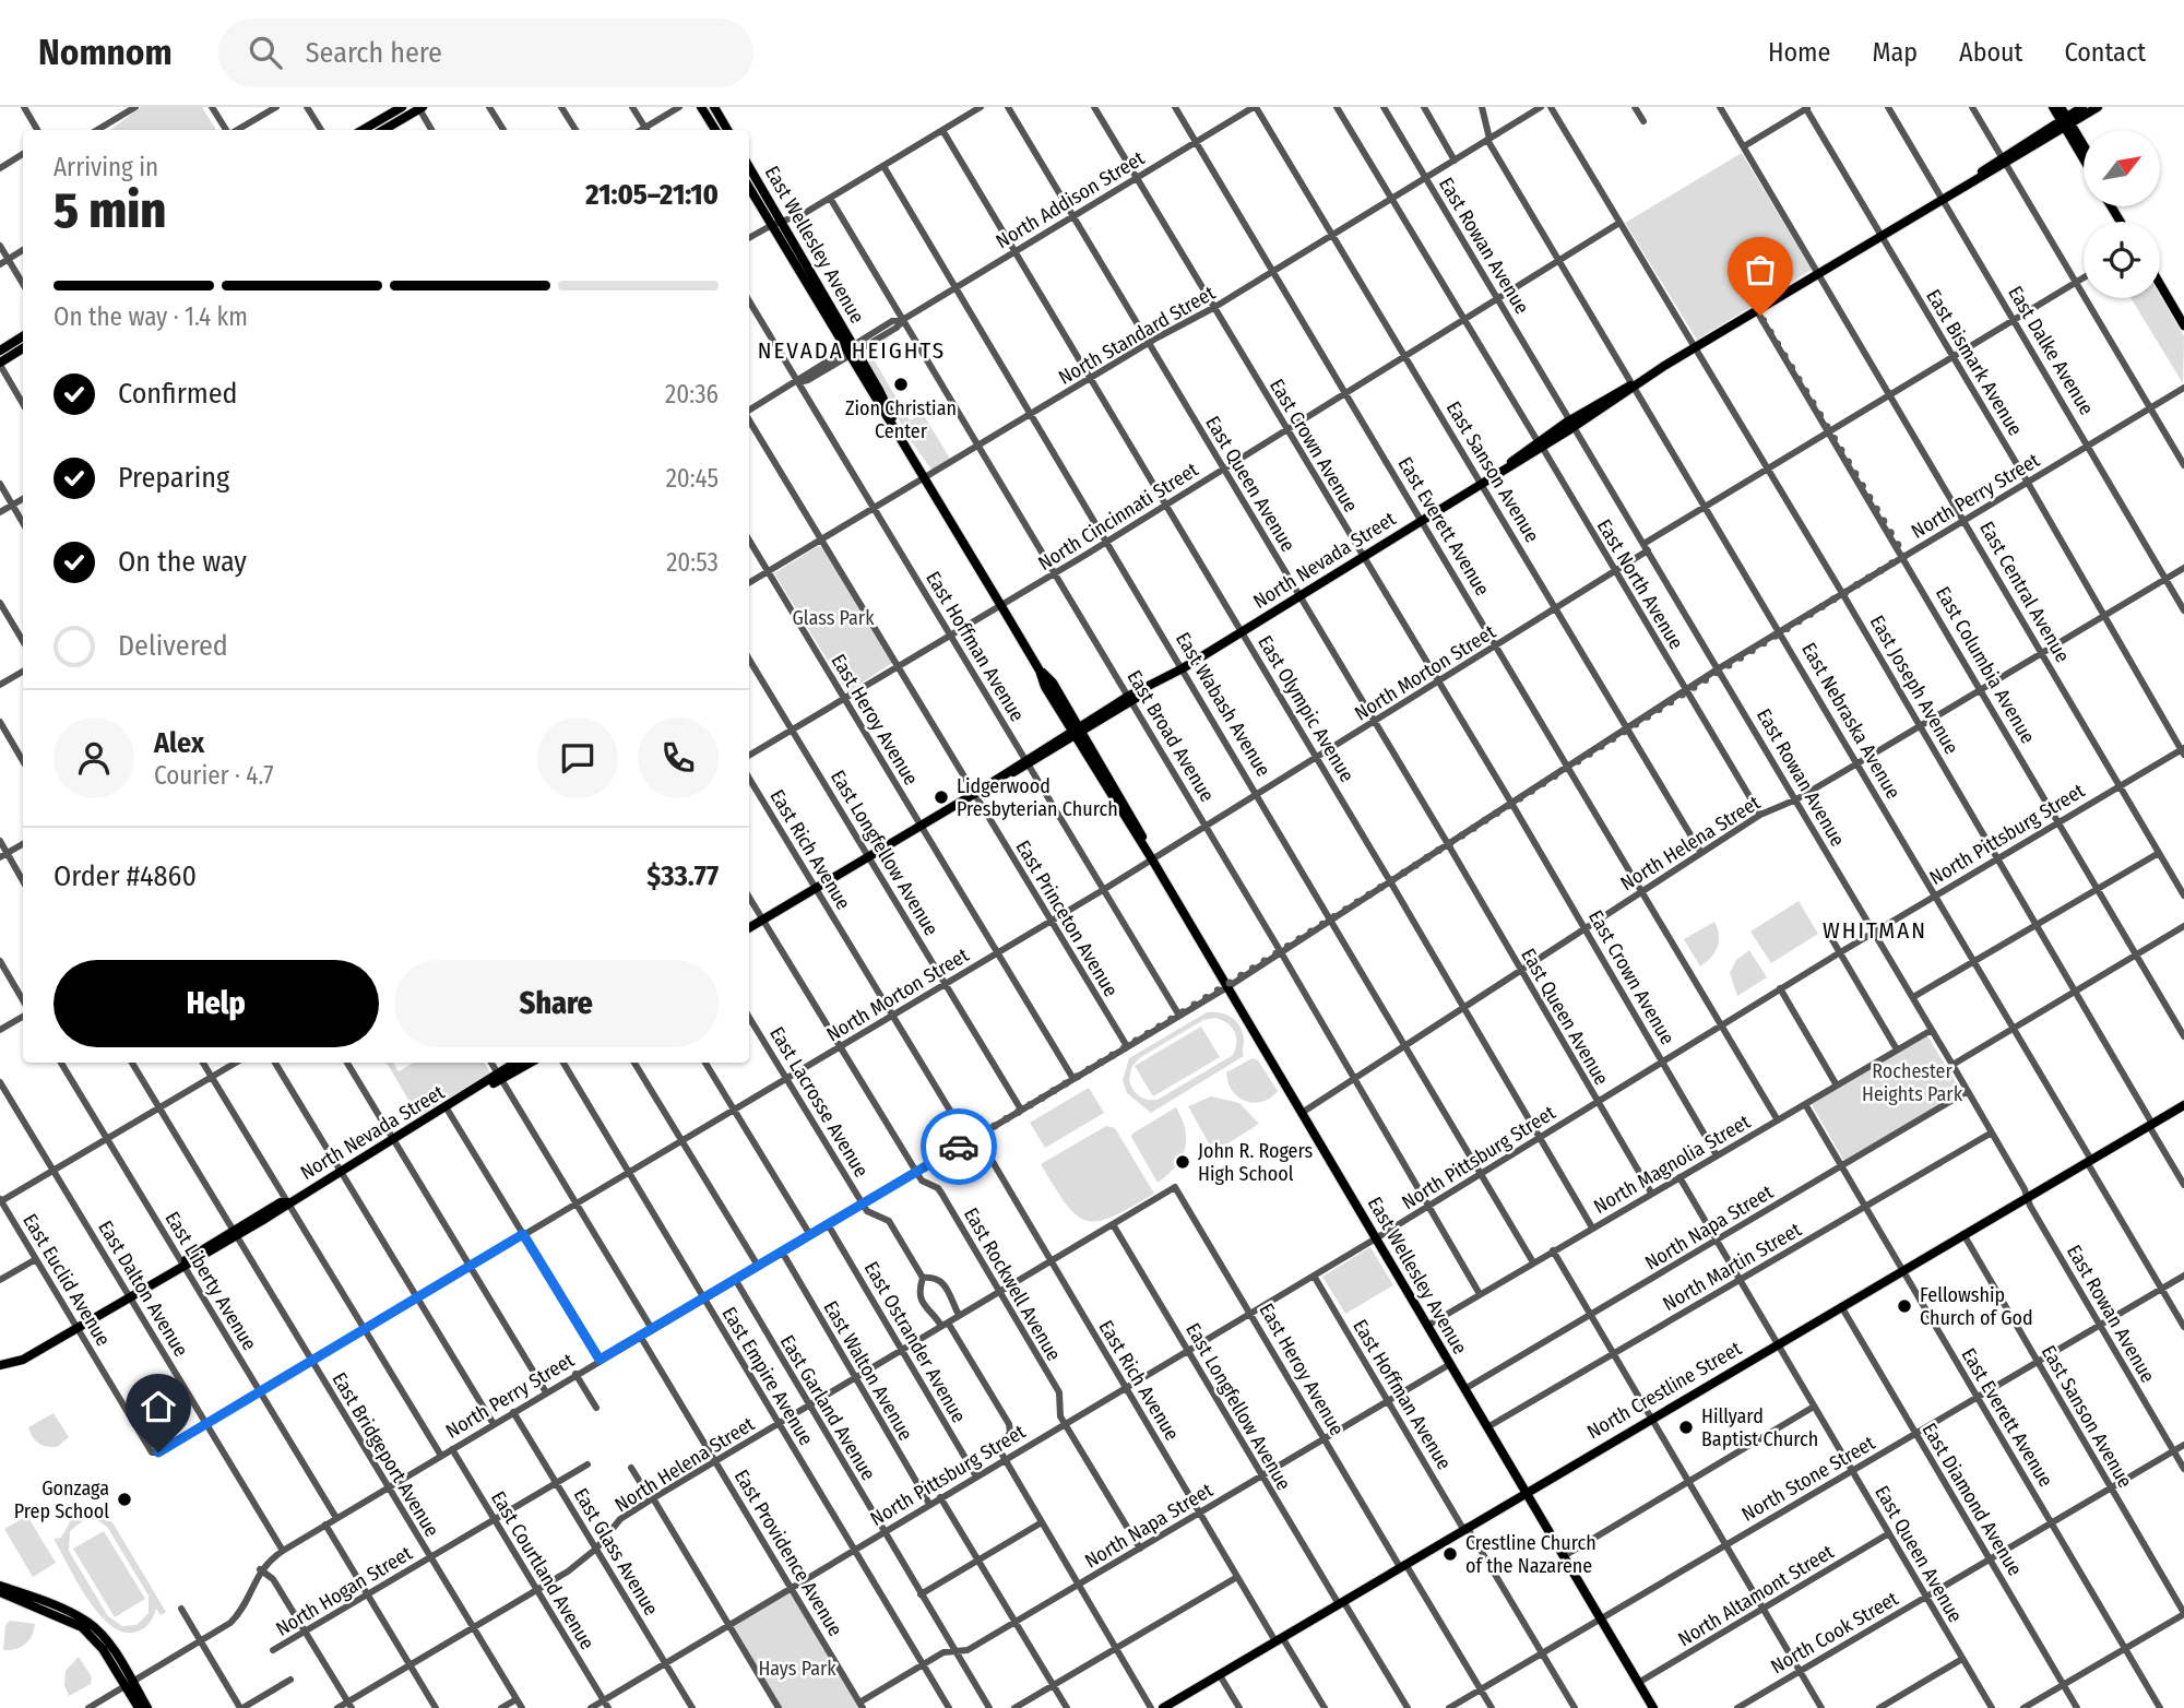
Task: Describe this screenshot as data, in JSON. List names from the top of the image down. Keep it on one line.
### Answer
{"streets":{"main road":["East Wellesley Avenue","North Nevada Street","North Crestline Street"],"street":["North Addison Street","East Rowan Avenue","North Standard Street","East Dalke Avenue","East Bismark Avenue","East Crown Avenue","East Sanson Avenue","East Queen Avenue","North Perry Street","North Cincinnati Street","East Everett Avenue","East North Avenue","East Central Avenue","East Hoffman Avenue","East Columbia Avenue","North Morton Street","East Joseph Avenue","East Wabash Avenue","East Olympic Avenue","East Heroy Avenue","East Nebraska Avenue","East Broad Avenue","North Pittsburg Street","North Helena Street","East Rich Avenue","East Longfellow Avenue","East Princeton Avenue","East Lacrosse Avenue","North Magnolia Street","North Napa Street","North Martin Street","East Euclid Avenue","East Liberty Avenue","East Rockwell Avenue","East Dalton Avenue","East Ostrander Avenue","East Walton Avenue","East Empire Avenue","East Garland Avenue","East Bridgeport Avenue","North Stone Street","East Diamond Avenue","East Glass Avenue","East Providence Avenue","East Courtland Avenue","North Hogan Street","North Altamont Street","North Cook Street"]},"crossings":[["North Addison Street","East Wellesley Avenue"],["North Addison Street","East Crown Avenue"],["North Addison Street","East Sanson Avenue"],["North Addison Street","East Queen Avenue"],["North Addison Street","East Everett Avenue"],["North Addison Street","East Hoffman Avenue"],["North Addison Street","East Wabash Avenue"],["North Addison Street","East Olympic Avenue"],["North Addison Street","East Broad Avenue"],["East Wellesley Avenue","North Standard Street"],["East Wellesley Avenue","North Perry Street"],["East Wellesley Avenue","North Cincinnati Street"],["East Wellesley Avenue","North Nevada Street"],["East Wellesley Avenue","North Morton Street"],["East Wellesley Avenue","North Pittsburg Street"],["East Wellesley Avenue","North Helena Street"],["East Wellesley Avenue","North Magnolia Street"],["East Wellesley Avenue","North Napa Street"],["East Wellesley Avenue","North Martin Street"],["East Wellesley Avenue","North Crestline Street"],["East Wellesley Avenue","North Stone Street"],["East Wellesley Avenue","North Altamont Street"],["East Rowan Avenue","North Standard Street"],["East Rowan Avenue","North Perry Street"],["East Rowan Avenue","North Cincinnati Street"],["East Rowan Avenue","North Nevada Street"],["East Rowan Avenue","North Morton Street"],["East Rowan Avenue","North Pittsburg Street"],["East Rowan Avenue","North Helena Street"],["East Rowan Avenue","North Magnolia Street"],["East Rowan Avenue","North Napa Street"],["East Rowan Avenue","North Martin Street"],["East Rowan Avenue","North Crestline Street"],["East Rowan Avenue","North Stone Street"],["East Rowan Avenue","North Cook Street"],["North Standard Street","East Crown Avenue"],["North Standard Street","East Sanson Avenue"],["North Standard Street","East Queen Avenue"],["North Standard Street","East Everett Avenue"],["North Standard Street","East North Avenue"],["North Standard Street","East Hoffman Avenue"],["North Standard Street","East Wabash Avenue"],["North Standard Street","East Olympic Avenue"],["North Standard Street","East Heroy Avenue"],["North Standard Street","East Nebraska Avenue"],["North Standard Street","East Broad Avenue"],["North Standard Street","East Princeton Avenue"],["East Dalke Avenue","North Perry Street"],["East Dalke Avenue","North Nevada Street"],["East Dalke Avenue","North Morton Street"],["East Dalke Avenue","North Helena Street"],["East Bismark Avenue","North Perry Street"],["East Bismark Avenue","North Nevada Street"],["East Bismark Avenue","North Morton Street"],["East Bismark Avenue","North Pittsburg Street"],["East Bismark Avenue","North Helena Street"],["East Crown Avenue","North Perry Street"],["East Crown Avenue","North Cincinnati Street"],["East Crown Avenue","North Nevada Street"],["East Crown Avenue","North Morton Street"],["East Crown Avenue","North Pittsburg Street"],["East Crown Avenue","North Helena Street"],["East Crown Avenue","North Magnolia Street"],["East Sanson Avenue","North Perry Street"],["East Sanson Avenue","North Cincinnati Street"],["East Sanson Avenue","North Nevada Street"],["East Sanson Avenue","North Morton Street"],["East Sanson Avenue","North Helena Street"],["East Sanson Avenue","North Crestline Street"],["East Sanson Avenue","North Stone Street"],["East Sanson Avenue","North Cook Street"],["East Queen Avenue","North Perry Street"],["East Queen Avenue","North Cincinnati Street"],["East Queen Avenue","North Nevada Street"],["East Queen Avenue","North Morton Street"],["East Queen Avenue","North Pittsburg Street"],["East Queen Avenue","North Helena Street"],["East Queen Avenue","North Magnolia Street"],["East Queen Avenue","North Napa Street"],["East Queen Avenue","North Martin Street"],["East Queen Avenue","North Crestline Street"],["East Queen Avenue","North Stone Street"],["East Queen Avenue","North Altamont Street"],["East Queen Avenue","North Cook Street"],["North Perry Street","East Everett Avenue"],["North Perry Street","East North Avenue"],["North Perry Street","East Central Avenue"],["North Perry Street","East Hoffman Avenue"],["North Perry Street","East Columbia Avenue"],["North Perry Street","East Joseph Avenue"],["North Perry Street","East Wabash Avenue"],["North Perry Street","East Olympic Avenue"],["North Perry Street","East Heroy Avenue"],["North Perry Street","East Nebraska Avenue"],["North Perry Street","East Broad Avenue"],["North Perry Street","East Rich Avenue"],["North Perry Street","East Longfellow Avenue"],["North Perry Street","East Princeton Avenue"],["North Perry Street","East Lacrosse Avenue"],["North Perry Street","East Liberty Avenue"],["North Perry Street","East Rockwell Avenue"],["North Perry Street","East Dalton Avenue"],["North Perry Street","East Ostrander Avenue"],["North Perry Street","East Walton Avenue"],["North Perry Street","East Empire Avenue"],["North Perry Street","East Garland Avenue"],["North Perry Street","East Bridgeport Avenue"],["North Perry Street","East Glass Avenue"],["North Perry Street","East Providence Avenue"],["North Perry Street","East Courtland Avenue"],["North Cincinnati Street","East Everett Avenue"],["North Cincinnati Street","East North Avenue"],["North Cincinnati Street","East Hoffman Avenue"],["North Cincinnati Street","East Joseph Avenue"],["North Cincinnati Street","East Wabash Avenue"],["North Cincinnati Street","East Olympic Avenue"],["North Cincinnati Street","East Heroy Avenue"],["North Cincinnati Street","East Nebraska Avenue"],["North Cincinnati Street","East Broad Avenue"],["North Cincinnati Street","East Longfellow Avenue"],["North Cincinnati Street","East Princeton Avenue"],["East Everett Avenue","North Nevada Street"],["East Everett Avenue","North Morton Street"],["East Everett Avenue","North Pittsburg Street"],["East Everett Avenue","North Helena Street"],["East Everett Avenue","North Magnolia Street"],["East Everett Avenue","North Napa Street"],["East Everett Avenue","North Martin Street"],["East Everett Avenue","North Crestline Street"],["East Everett Avenue","North Stone Street"],["East Everett Avenue","North Cook Street"],["North Nevada Street","East North Avenue"],["North Nevada Street","East Central Avenue"],["North Nevada Street","East Hoffman Avenue"],["North Nevada Street","East Columbia Avenue"],["North Nevada Street","East Joseph Avenue"],["North Nevada Street","East Wabash Avenue"],["North Nevada Street","East Olympic Avenue"],["North Nevada Street","East Heroy Avenue"],["North Nevada Street","East Nebraska Avenue"],["North Nevada Street","East Broad Avenue"],["North Nevada Street","East Rich Avenue"],["North Nevada Street","East Longfellow Avenue"],["North Nevada Street","East Princeton Avenue"],["North Nevada Street","East Euclid Avenue"],["North Nevada Street","East Liberty Avenue"],["North Nevada Street","East Rockwell Avenue"],["North Nevada Street","East Dalton Avenue"],["North Nevada Street","East Bridgeport Avenue"],["East North Avenue","North Morton Street"],["East North Avenue","North Helena Street"],["East Central Avenue","North Morton Street"],["East Central Avenue","North Pittsburg Street"],["East Central Avenue","North Helena Street"],["East Hoffman Avenue","North Morton Street"],["East Hoffman Avenue","North Pittsburg Street"],["East Hoffman Avenue","North Napa Street"],["East Hoffman Avenue","North Crestline Street"],["East Hoffman Avenue","North Stone Street"],["East Columbia Avenue","North Morton Street"],["East Columbia Avenue","North Pittsburg Street"],["East Columbia Avenue","North Helena Street"],["North Morton Street","East Joseph Avenue"],["North Morton Street","East Wabash Avenue"],["North Morton Street","East Olympic Avenue"],["North Morton Street","East Heroy Avenue"],["North Morton Street","East Nebraska Avenue"],["North Morton Street","East Broad Avenue"],["North Morton Street","East Rich Avenue"],["North Morton Street","East Longfellow Avenue"],["North Morton Street","East Princeton Avenue"],["North Morton Street","East Lacrosse Avenue"],["North Morton Street","East Euclid Avenue"],["North Morton Street","East Liberty Avenue"],["North Morton Street","East Rockwell Avenue"],["North Morton Street","East Dalton Avenue"],["North Morton Street","East Empire Avenue"],["North Morton Street","East Bridgeport Avenue"],["East Joseph Avenue","North Pittsburg Street"],["East Joseph Avenue","North Helena Street"],["East Joseph Avenue","North Crestline Street"],["East Wabash Avenue","North Pittsburg Street"],["East Wabash Avenue","North Helena Street"],["East Wabash Avenue","North Magnolia Street"],["East Olympic Avenue","North Pittsburg Street"],["East Olympic Avenue","North Helena Street"],["East Olympic Avenue","North Magnolia Street"],["East Heroy Avenue","North Pittsburg Street"],["East Heroy Avenue","North Helena Street"],["East Heroy Avenue","North Napa Street"],["East Heroy Avenue","North Crestline Street"],["East Heroy Avenue","North Stone Street"],["East Nebraska Avenue","North Pittsburg Street"],["East Nebraska Avenue","North Helena Street"],["East Nebraska Avenue","North Crestline Street"],["East Nebraska Avenue","North Stone Street"],["East Broad Avenue","North Pittsburg Street"],["East Broad Avenue","North Helena Street"],["East Broad Avenue","North Magnolia Street"],["North Pittsburg Street","East Rich Avenue"],["North Pittsburg Street","East Longfellow Avenue"],["North Pittsburg Street","East Lacrosse Avenue"],["North Pittsburg Street","East Rockwell Avenue"],["North Pittsburg Street","East Ostrander Avenue"],["North Pittsburg Street","East Walton Avenue"],["North Pittsburg Street","East Empire Avenue"],["North Pittsburg Street","East Garland Avenue"],["North Pittsburg Street","East Glass Avenue"],["North Pittsburg Street","East Providence Avenue"],["North Pittsburg Street","East Courtland Avenue"],["North Helena Street","East Rich Avenue"],["North Helena Street","East Longfellow Avenue"],["North Helena Street","East Lacrosse Avenue"],["North Helena Street","East Rockwell Avenue"],["North Helena Street","East Ostrander Avenue"],["North Helena Street","East Walton Avenue"],["North Helena Street","East Empire Avenue"],["North Helena Street","East Garland Avenue"],["North Helena Street","East Bridgeport Avenue"],["North Helena Street","East Glass Avenue"],["North Helena Street","East Providence Avenue"],["North Helena Street","East Courtland Avenue"],["East Rich Avenue","North Napa Street"],["East Rich Avenue","North Crestline Street"],["East Longfellow Avenue","North Napa Street"],["East Longfellow Avenue","North Crestline Street"],["North Napa Street","East Rockwell Avenue"],["North Napa Street","East Empire Avenue"],["North Napa Street","East Garland Avenue"],["North Napa Street","East Providence Avenue"],["North Crestline Street","East Diamond Avenue"],["East Bridgeport Avenue","North Hogan Street"],["North Stone Street","East Diamond Avenue"],["East Diamond Avenue","North Cook Street"],["East Glass Avenue","North Hogan Street"],["East Courtland Avenue","North Hogan Street"]],"districts":["NEVADA HEIGHTS","WHITMAN"],"parks":["Glass Park","Rochester Heights Park","Hays Park"],"places":["Zion Christian Center","Lidgerwood Presbyterian Church","John R. Rogers High School","Fellowship Church of God","Hillyard Baptist Church","Gonzaga Prep School","Crestline Church of the Nazarene"],"north":"top right","page":{"header":"Nomnom","search":"Search here","nav":["Home","Map","About","Contact"],"heading":["5 min","Arriving in","21:05–21:10"],"panel":["Alex","Courier · 4.7","Order #4860","$33.77"],"bar":"On the way · 1.4 km","list":[["Confirmed","20:36"],["Preparing","20:45"],["On the way","20:53"],"Delivered"],"buttons":["Help","Share"]}}
